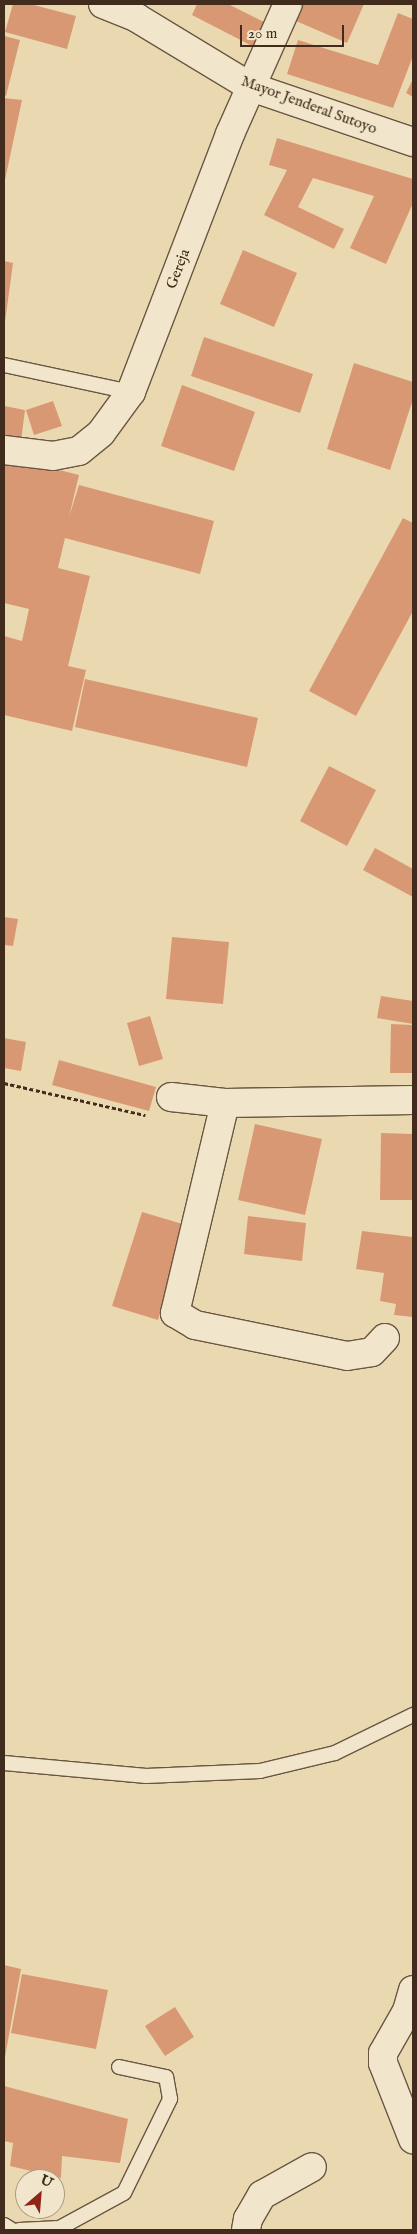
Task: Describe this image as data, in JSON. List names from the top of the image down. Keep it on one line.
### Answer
{"streets":{"street":["Mayor Jenderal Sutoyo","Gereja"]},"crossings":[["Mayor Jenderal Sutoyo","Gereja"]],"scale_bar":"20 m","north":"top right"}
